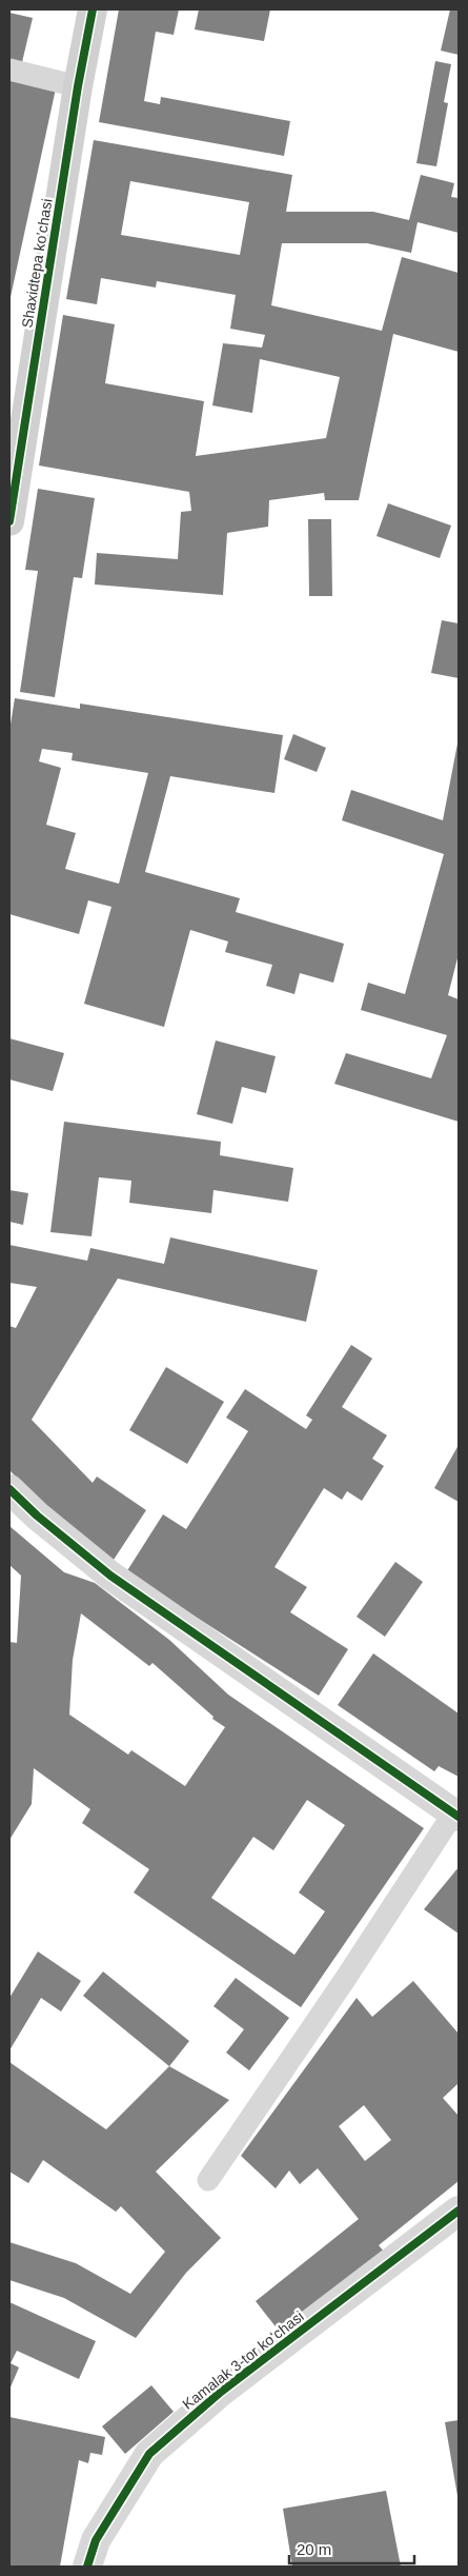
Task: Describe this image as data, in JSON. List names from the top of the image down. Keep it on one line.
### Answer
{"streets":{"street":["Shaxidtepa ko'chasi","Kamalak 3-tor koʻchasi"]},"scale_bar":"20 m"}
